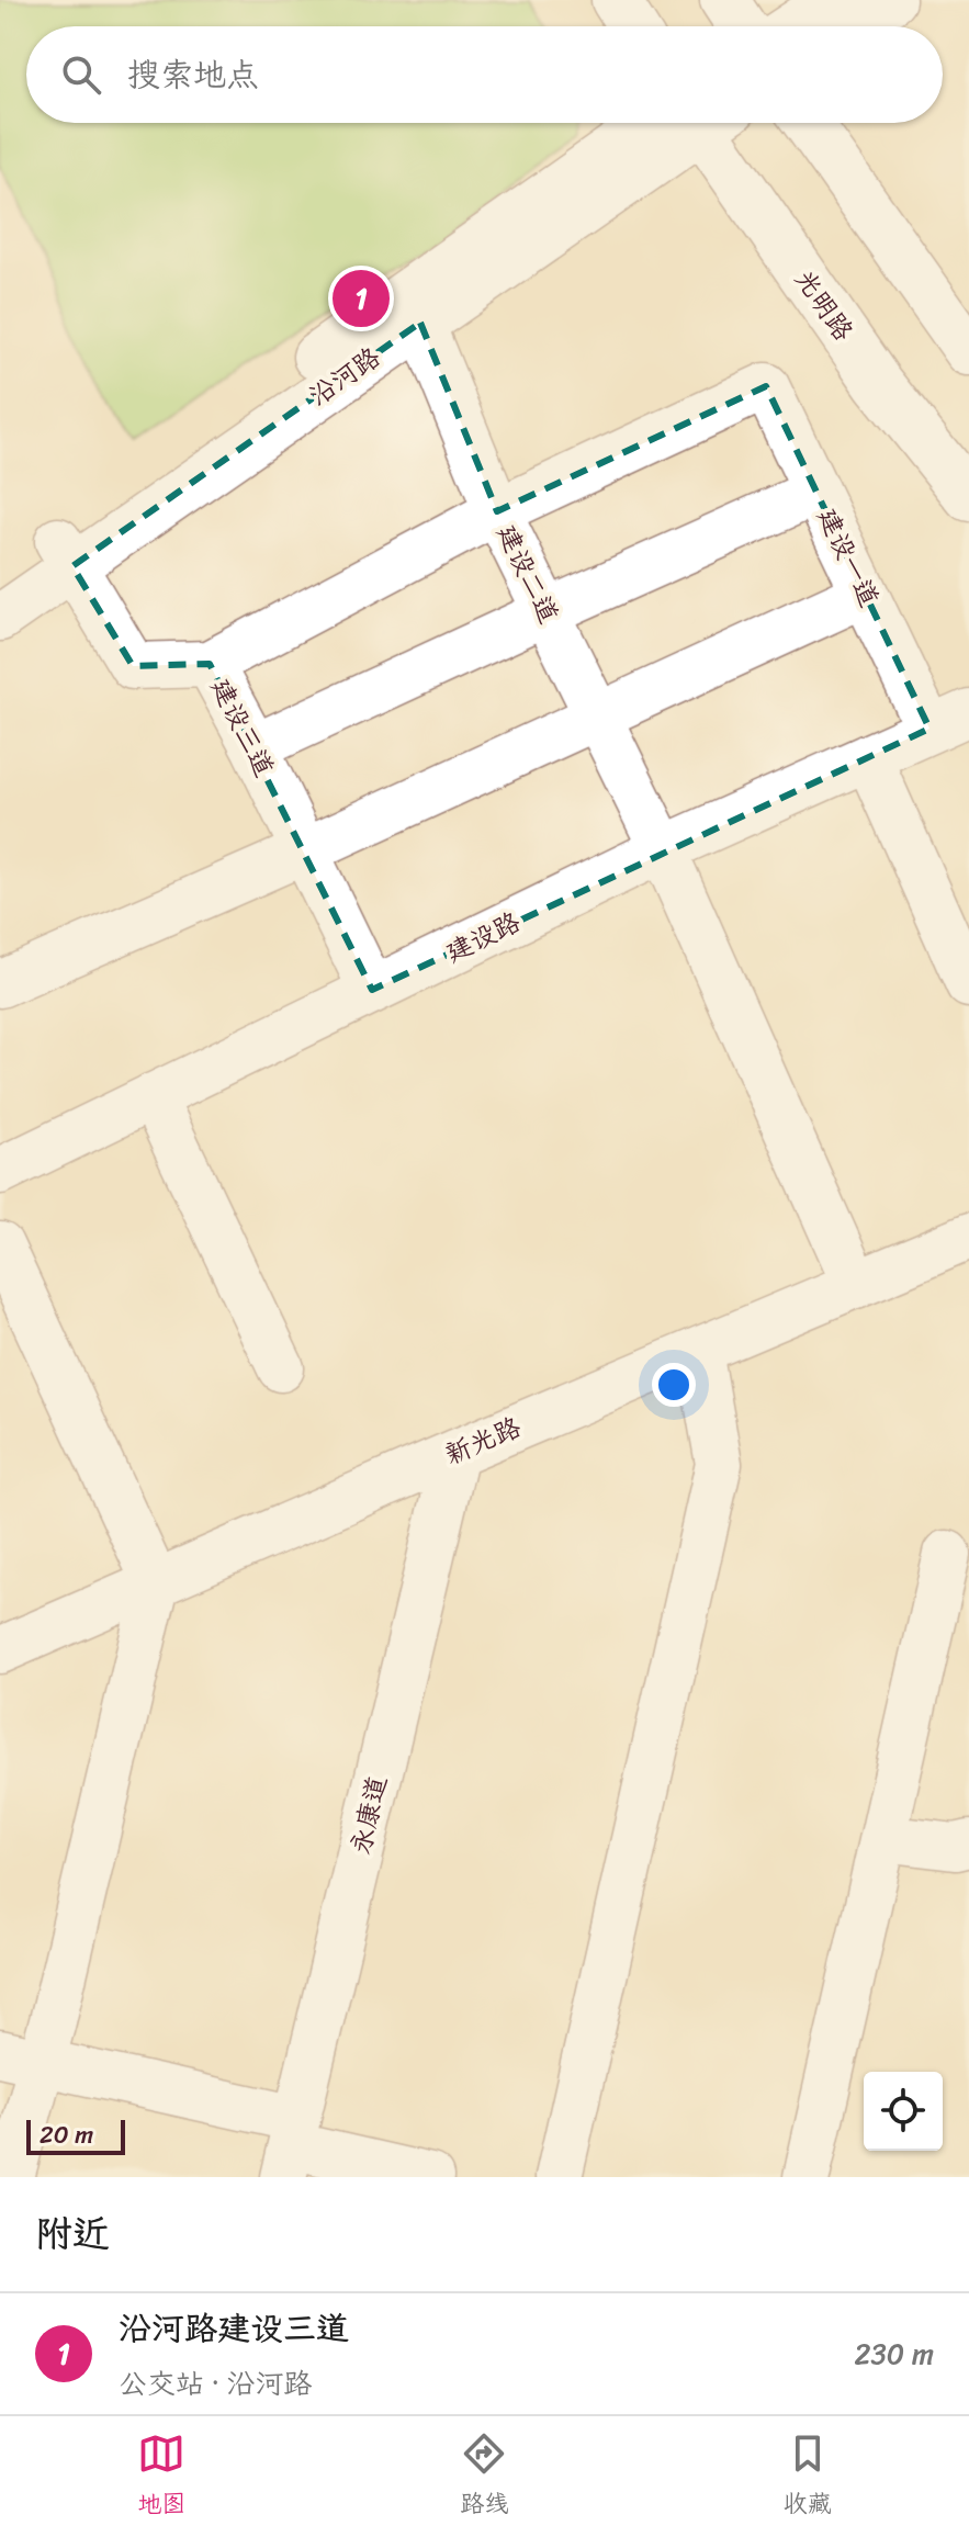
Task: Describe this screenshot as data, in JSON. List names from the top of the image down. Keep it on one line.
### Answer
{"streets":{"main road":["光明路"],"street":["沿河路","建设一道","建设二道","建设三道","建设路","新光路","永康道"]},"crossings":[["沿河路","建设二道"],["沿河路","建设三道"],["建设一道","建设二道"],["建设一道","建设路"],["建设二道","建设路"],["建设二道","新光路"],["建设三道","建设路"],["新光路","永康道"]],"scale_bar":"20 m","page":{"search":"搜索地点","pins":"1","scale":"20 m","heading":"附近","list":[{"mark":"1","name":"沿河路建设三道","note":"公交站 · 沿河路","value":"230 m"}],"nav":["地图","路线","收藏"]}}
